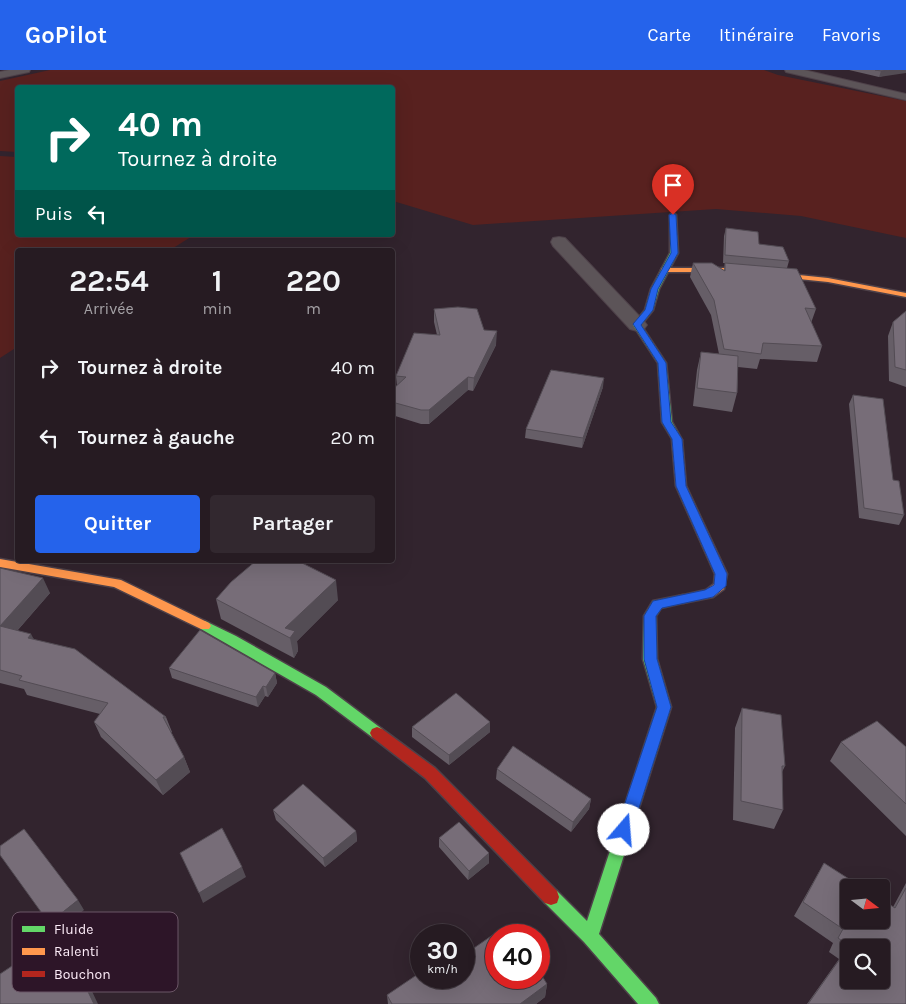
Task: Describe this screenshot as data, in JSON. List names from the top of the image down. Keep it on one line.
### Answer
{"legend":["Fluide","Ralenti","Bouchon"],"north":"right","page":{"header":"GoPilot","nav":["Carte","Itinéraire","Favoris"],"turn":["40 m","Tournez à droite"],"then":"Puis","eta":["22:54","Arrivée","1","min","220","m"],"list":[{"name":"Tournez à droite","value":"40 m"},{"name":"Tournez à gauche","value":"20 m"}],"buttons":["Quitter","Partager"],"speed":"30 km/h","limit":"40"}}
